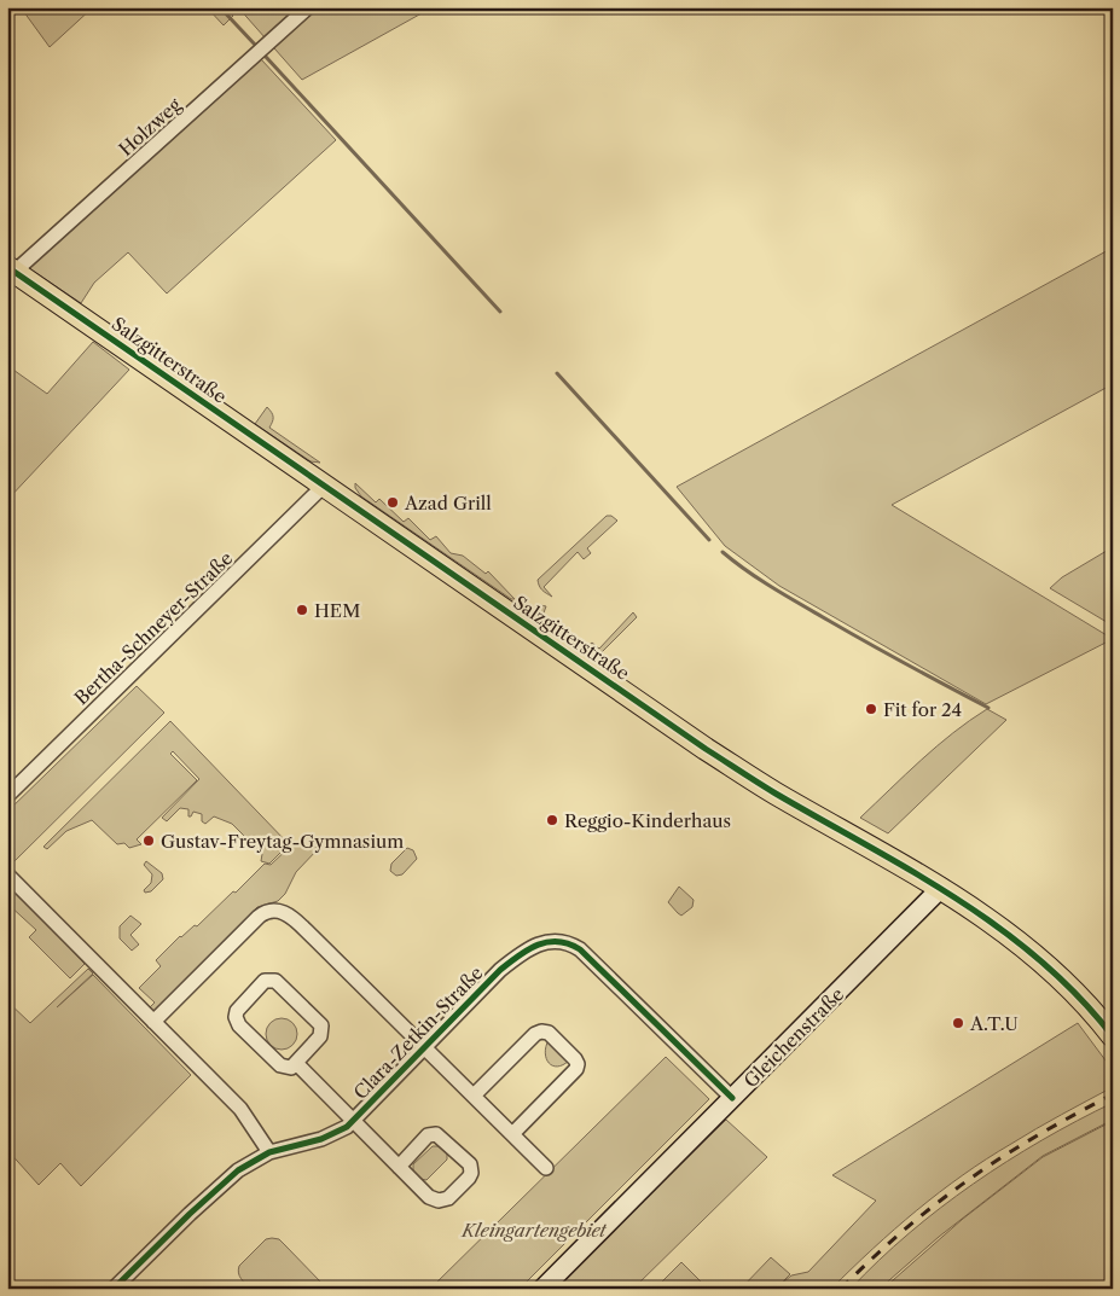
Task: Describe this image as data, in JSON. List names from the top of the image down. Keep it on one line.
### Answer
{"streets":{"main road":["Salzgitterstraße"],"street":["Holzweg","Bertha-Schneyer-Straße","Clara-Zetkin-Straße","Gleichenstraße"]},"crossings":[["Holzweg","Salzgitterstraße"],["Salzgitterstraße","Bertha-Schneyer-Straße"],["Salzgitterstraße","Gleichenstraße"],["Clara-Zetkin-Straße","Gleichenstraße"]],"parks":["Kleingartengebiet"],"places":["Azad Grill","HEM","Fit for 24","Reggio-Kinderhaus","Gustav-Freytag-Gymnasium","A.T.U"]}
